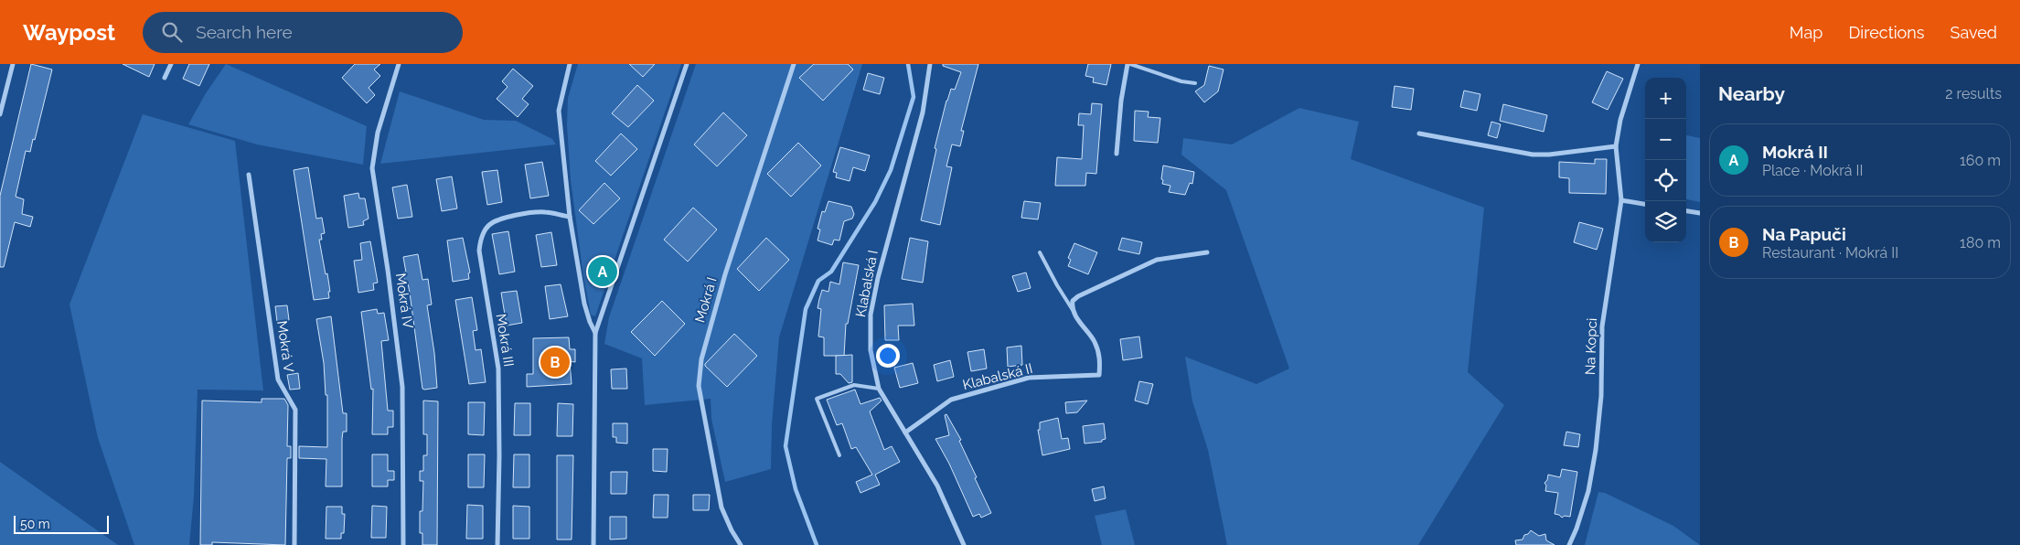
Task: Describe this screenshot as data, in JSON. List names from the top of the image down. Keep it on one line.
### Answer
{"streets":{"street":["Klabalská I","Mokrá I","Mokrá IV","Mokrá III","Mokrá V","Na Kopci","Klabalská II"]},"crossings":[["Klabalská I","Klabalská II"]],"scale_bar":"50 m","page":{"header":"Waypost","search":"Search here","nav":["Map","Directions","Saved"],"heading":["Nearby","2 results"],"map_buttons":["+","−"],"list":[{"mark":"A","name":"Mokrá II","note":"Place · Mokrá II","value":"160 m"},{"mark":"B","name":"Na Papuči","note":"Restaurant · Mokrá II","value":"180 m"}],"pins":["A","B"],"scale":"50 m"}}
